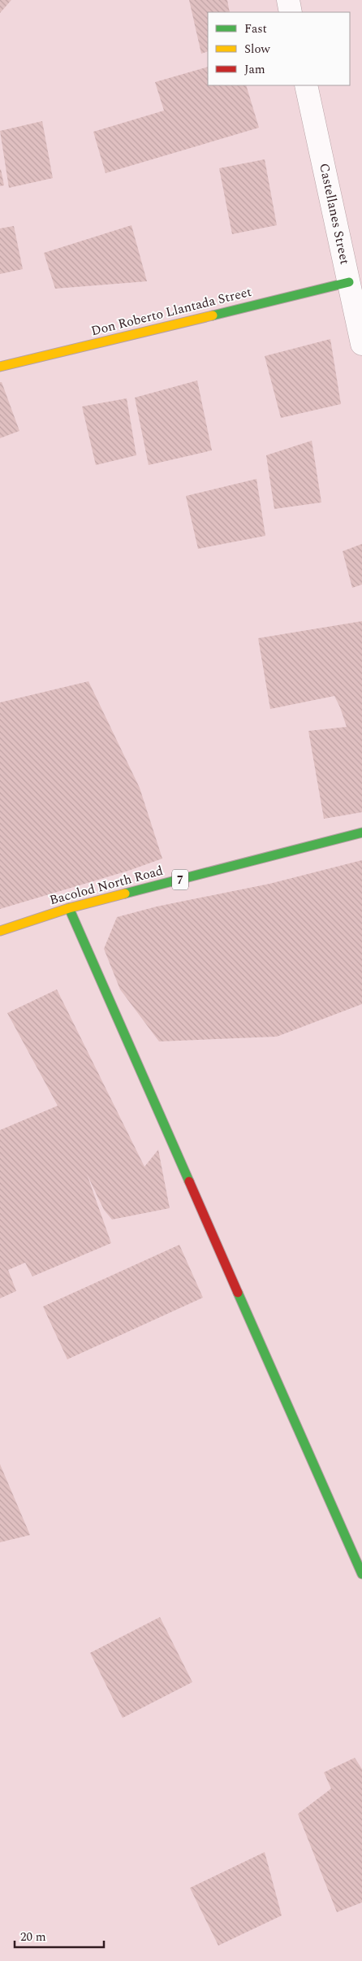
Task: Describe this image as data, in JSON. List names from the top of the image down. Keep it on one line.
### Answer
{"streets":{"main road":["Don Roberto Llantada Street","7","Bacolod North Road"],"street":["Castellanes Street"]},"crossings":[["Castellanes Street","Don Roberto Llantada Street"]],"legend":["Fast","Slow","Jam"],"scale_bar":"20 m"}
